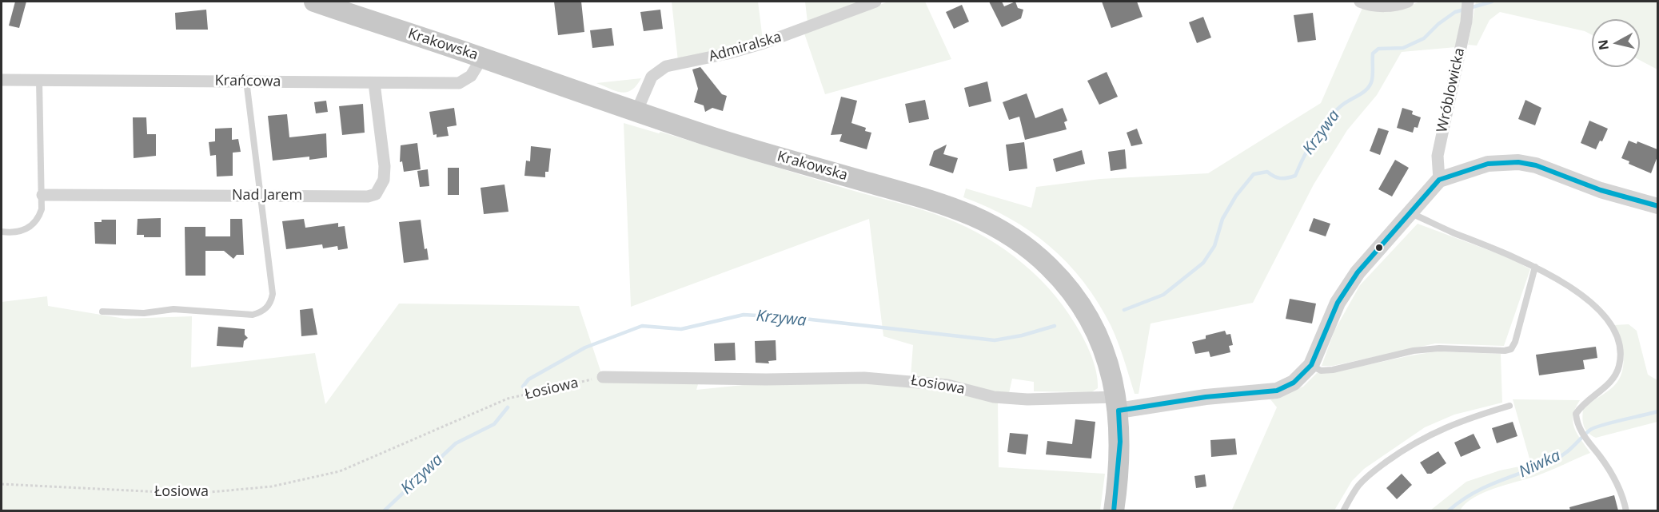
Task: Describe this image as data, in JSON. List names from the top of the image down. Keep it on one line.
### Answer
{"streets":{"main road":["Krakowska"],"street":["Admiralska","Krańcowa","Wróblowicka","Nad Jarem","Łosiowa"]},"crossings":[["Krakowska","Admiralska"],["Krakowska","Krańcowa"],["Krakowska","Łosiowa"],["Krańcowa","Nad Jarem"]],"water":["Krzywa","Niwka"],"north":"left"}
